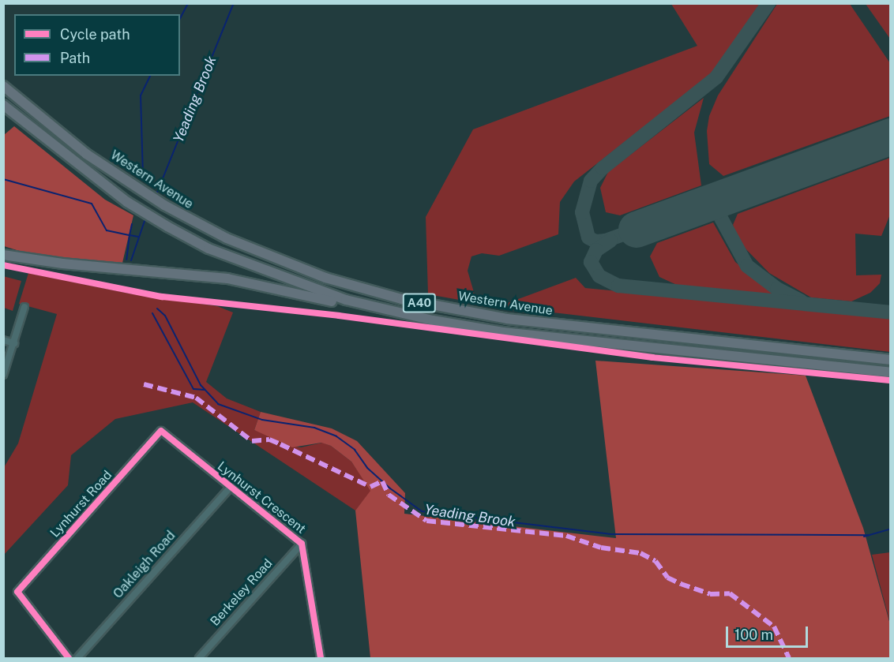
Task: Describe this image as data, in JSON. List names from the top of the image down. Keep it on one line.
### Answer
{"streets":{"highway":["Western Avenue","A40"],"street":["Lynhurst Crescent","Lynhurst Road","Oakleigh Road","Berkeley Road"]},"crossings":[["Lynhurst Crescent","Lynhurst Road"],["Lynhurst Crescent","Oakleigh Road"],["Lynhurst Crescent","Berkeley Road"]],"water":["Yeading Brook"],"legend":["Cycle path","Path"],"scale_bar":"100 m"}
